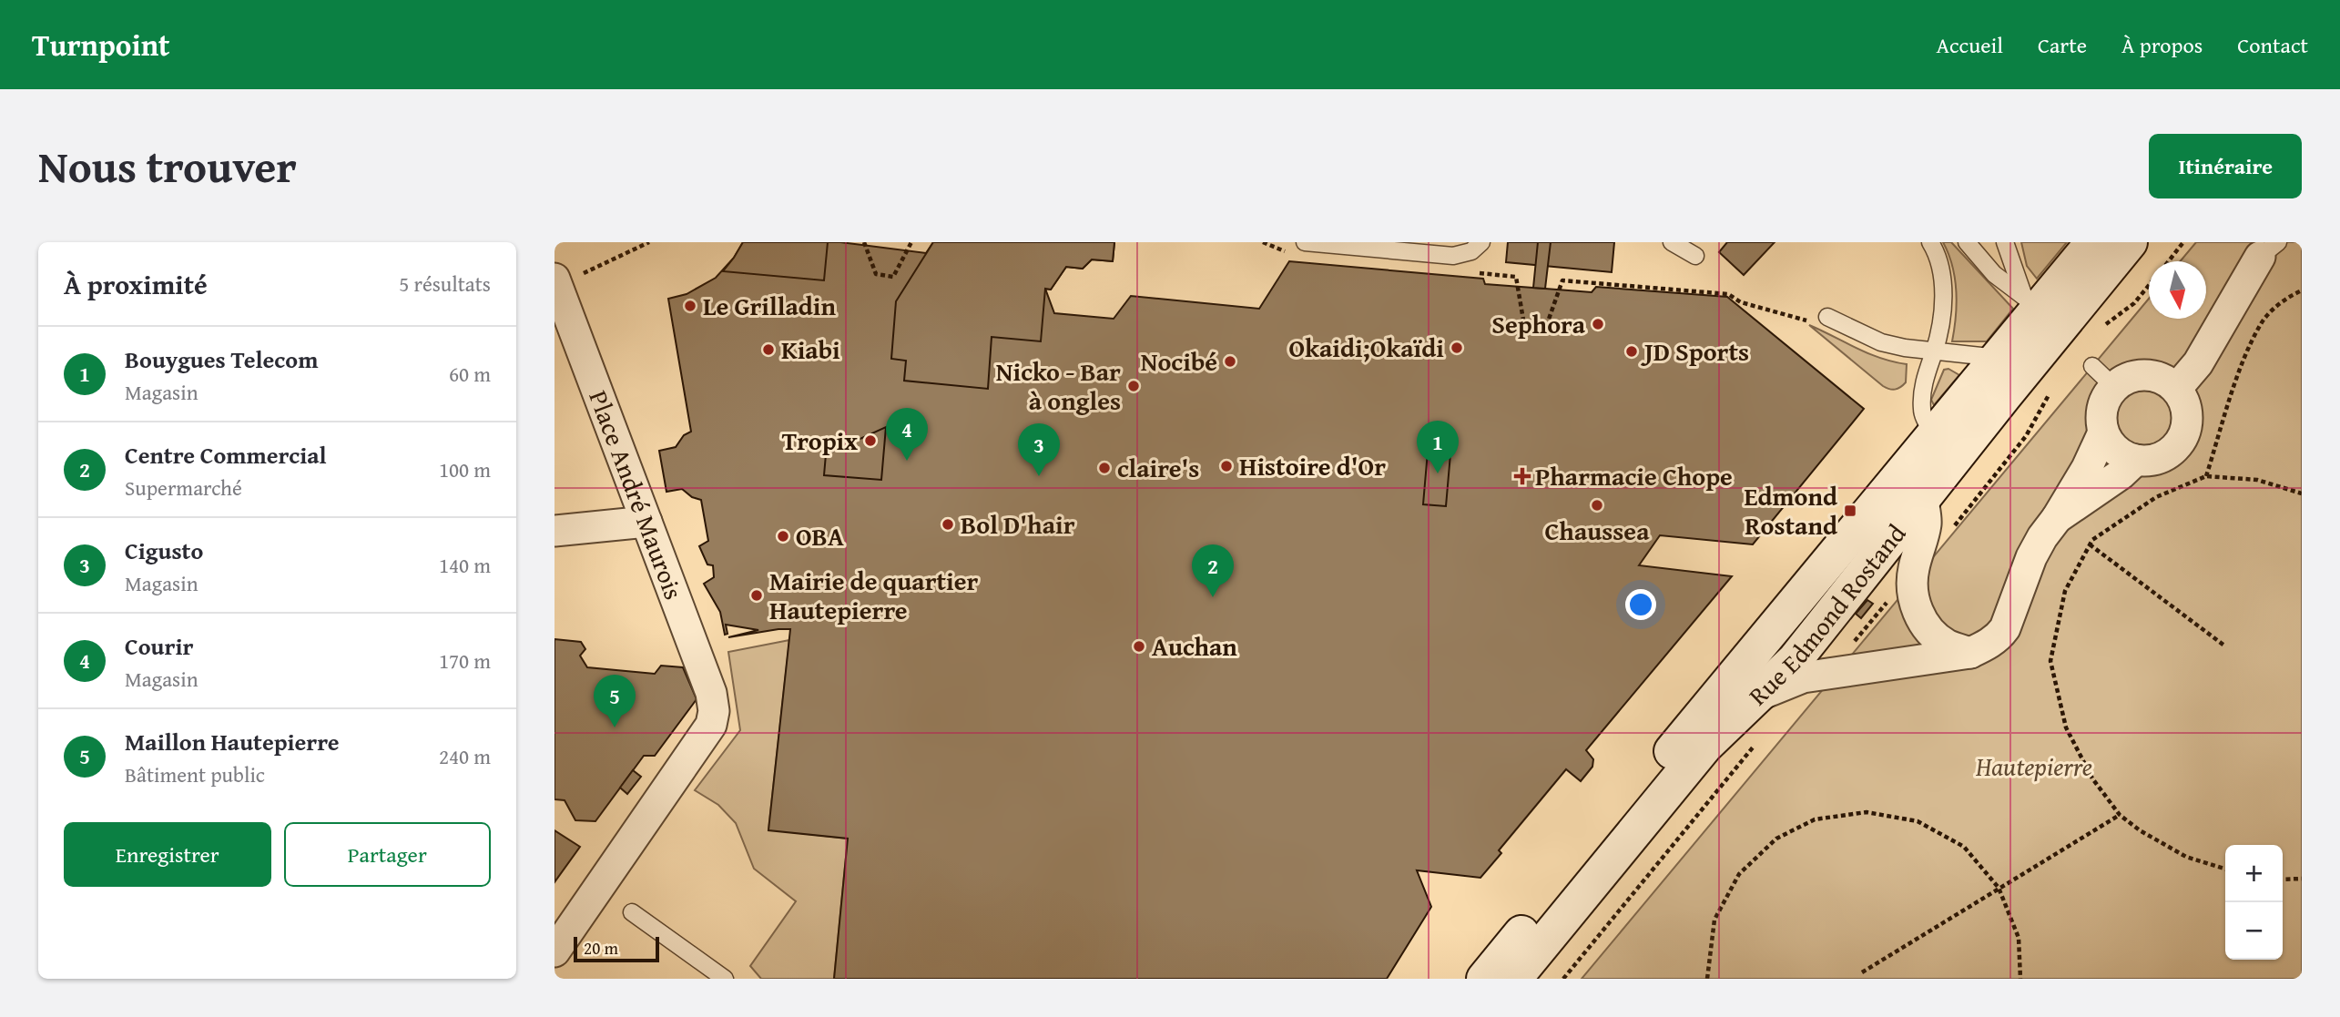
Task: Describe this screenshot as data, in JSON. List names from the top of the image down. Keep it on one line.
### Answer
{"streets":{"street":["Place André Maurois","Rue Edmond Rostand"]},"parks":["Hautepierre"],"places":{"other":["Le Grilladin","Sephora","Okaidi;Okaïdi","Kiabi","JD Sports","Nocibé","Nicko - Bar à ongles","Tropix","Histoire d'Or","claire's","Chaussea","Bol D'hair","OBA","Mairie de quartier Hautepierre","Auchan"],"health":["Pharmacie Chope"],"transit":["Edmond Rostand"]},"scale_bar":"20 m","north":"bottom","page":{"header":"Turnpoint","nav":["Accueil","Carte","À propos","Contact"],"title":"Nous trouver","buttons":["Itinéraire",["Enregistrer","Partager"]],"heading":["À proximité","5 résultats"],"list":[{"mark":"1","name":"Bouygues Telecom","note":"Magasin","value":"60 m"},{"mark":"2","name":"Centre Commercial","note":"Supermarché","value":"100 m"},{"mark":"3","name":"Cigusto","note":"Magasin","value":"140 m"},{"mark":"4","name":"Courir","note":"Magasin","value":"170 m"},{"mark":"5","name":"Maillon Hautepierre","note":"Bâtiment public","value":"240 m"}],"pins":["4","1","3","2","5"],"map_buttons":["+","−"],"scale":"20 m"}}
